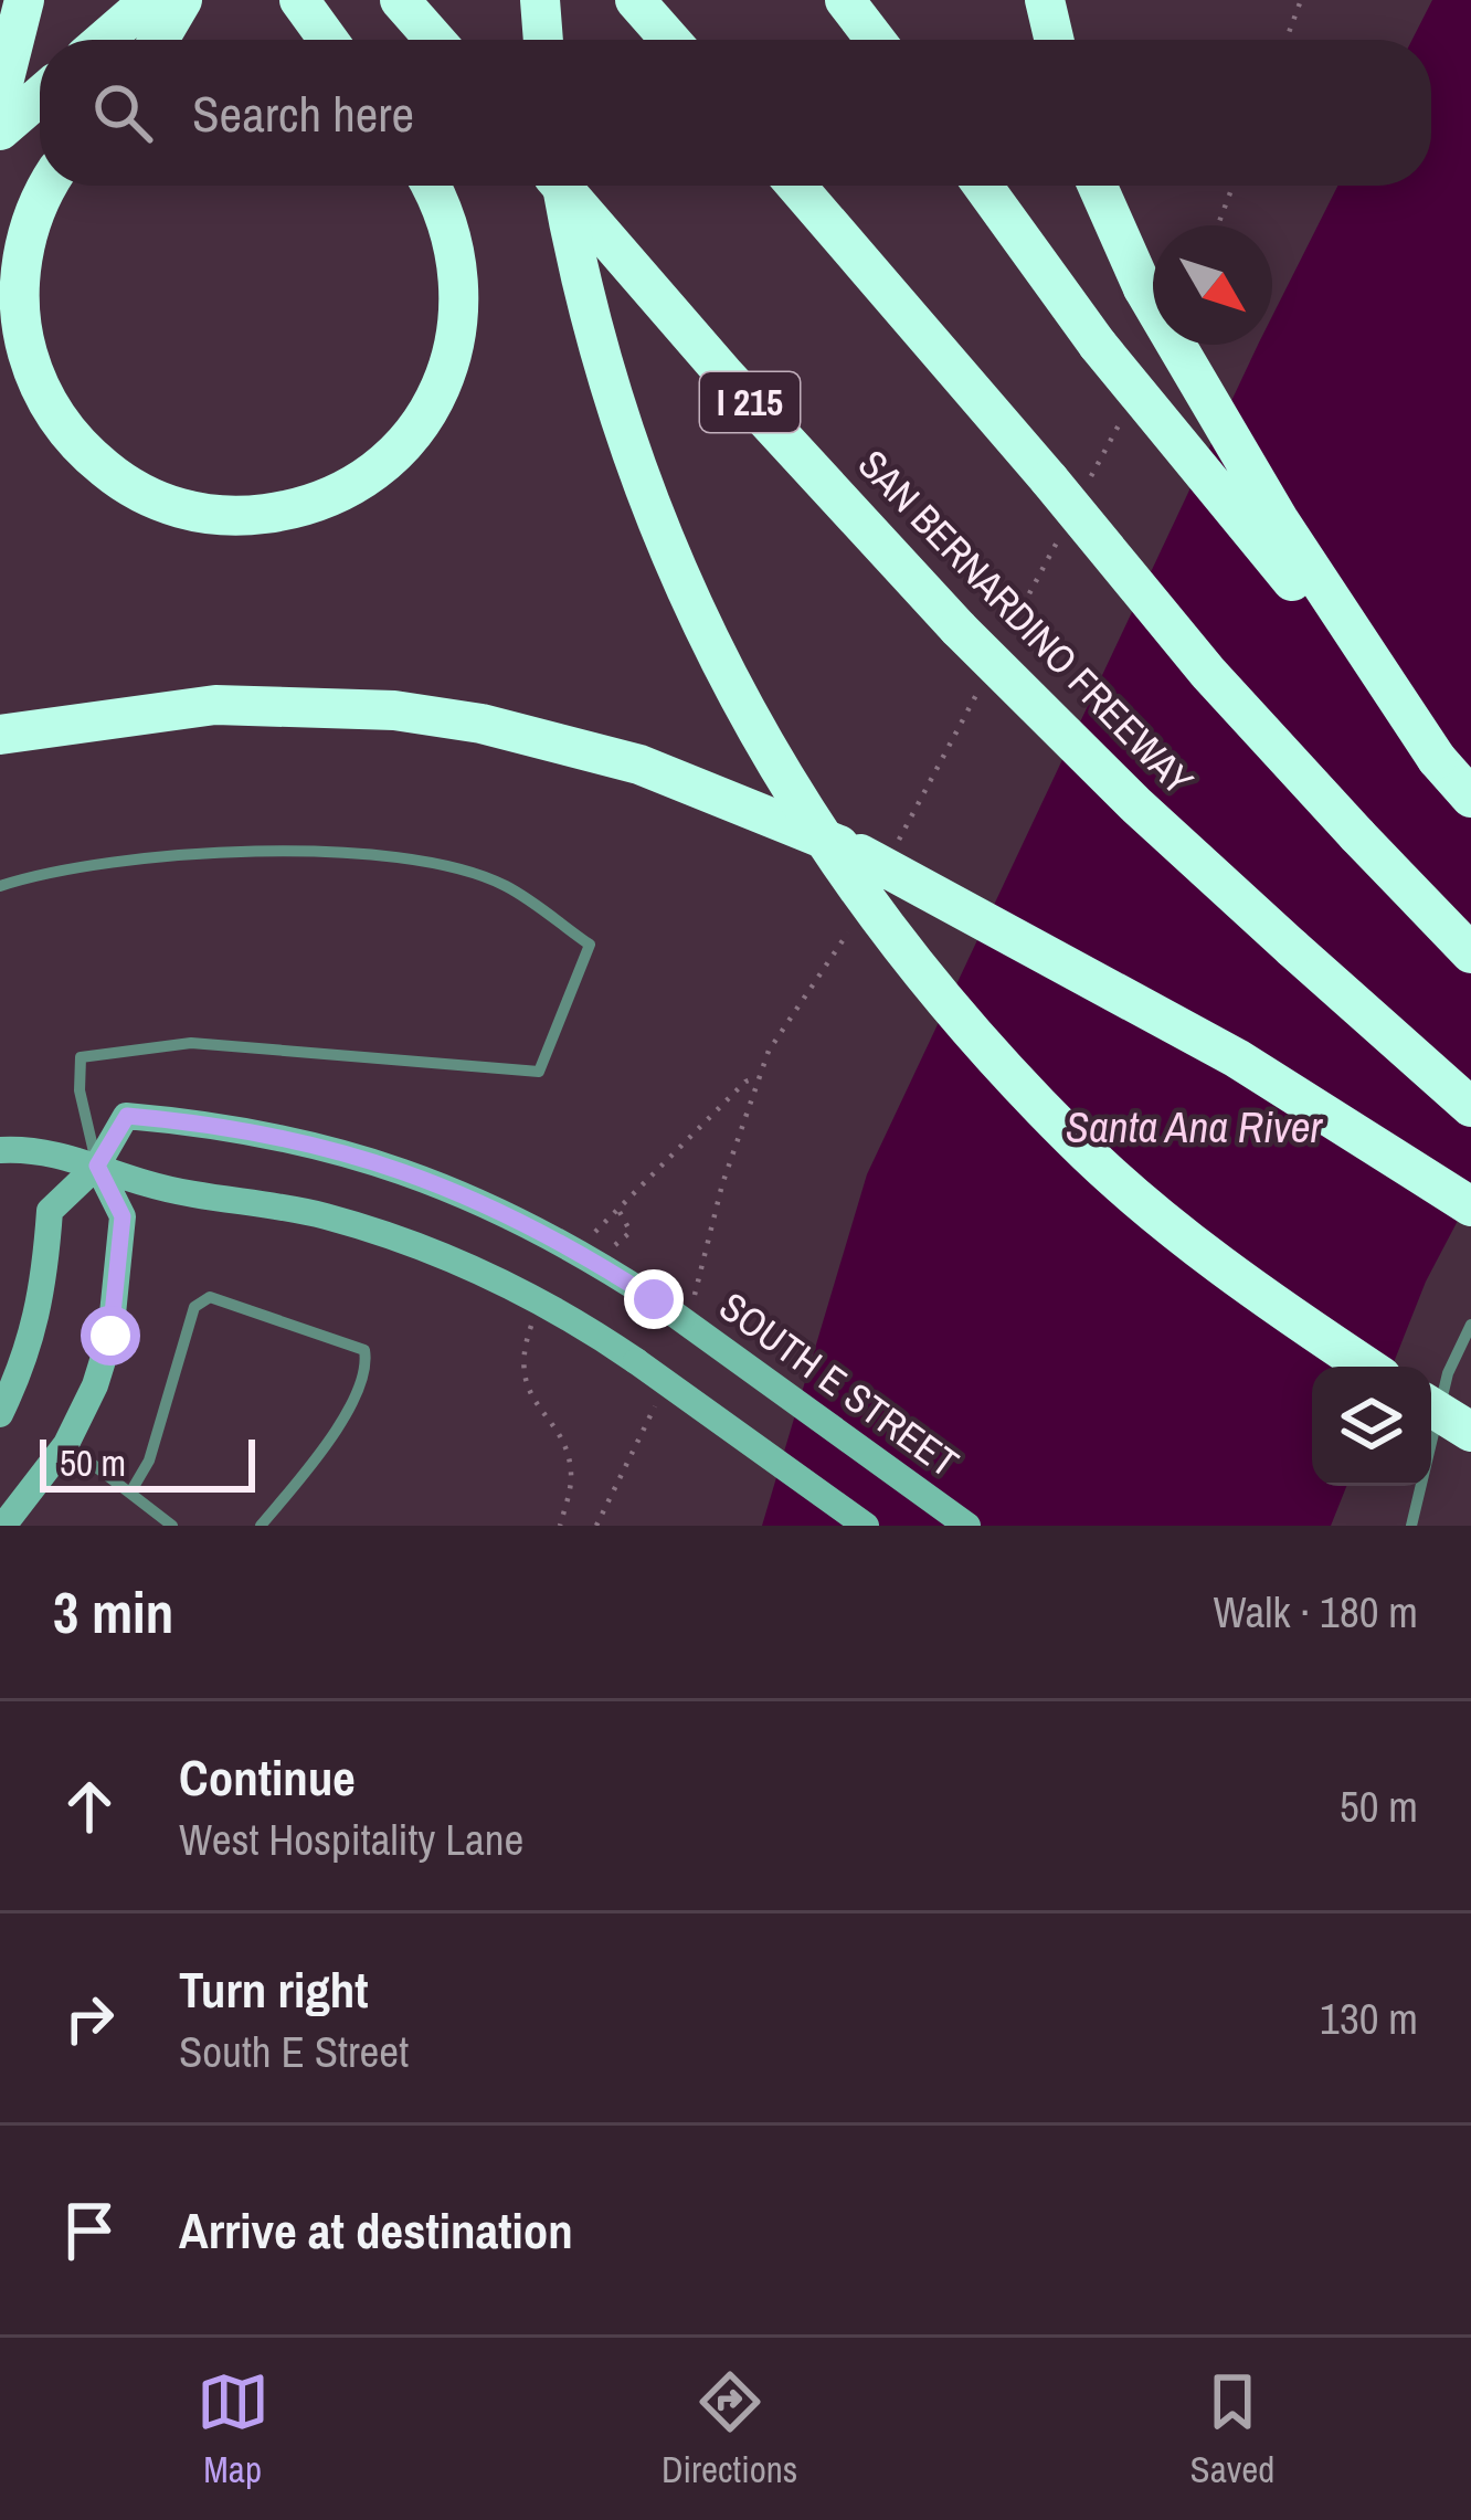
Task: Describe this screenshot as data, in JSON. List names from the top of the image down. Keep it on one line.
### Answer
{"streets":{"highway":["I 215","SAN BERNARDINO FREEWAY"],"main road":["SOUTH E STREET"]},"water":["Santa Ana River"],"scale_bar":"50 m","north":"bottom right","page":{"search":"Search here","scale":"50 m","heading":["3 min","Walk · 180 m"],"list":[["Continue","West Hospitality Lane","50 m"],["Turn right","South E Street","130 m"],"Arrive at destination"],"nav":["Map","Directions","Saved"]}}
